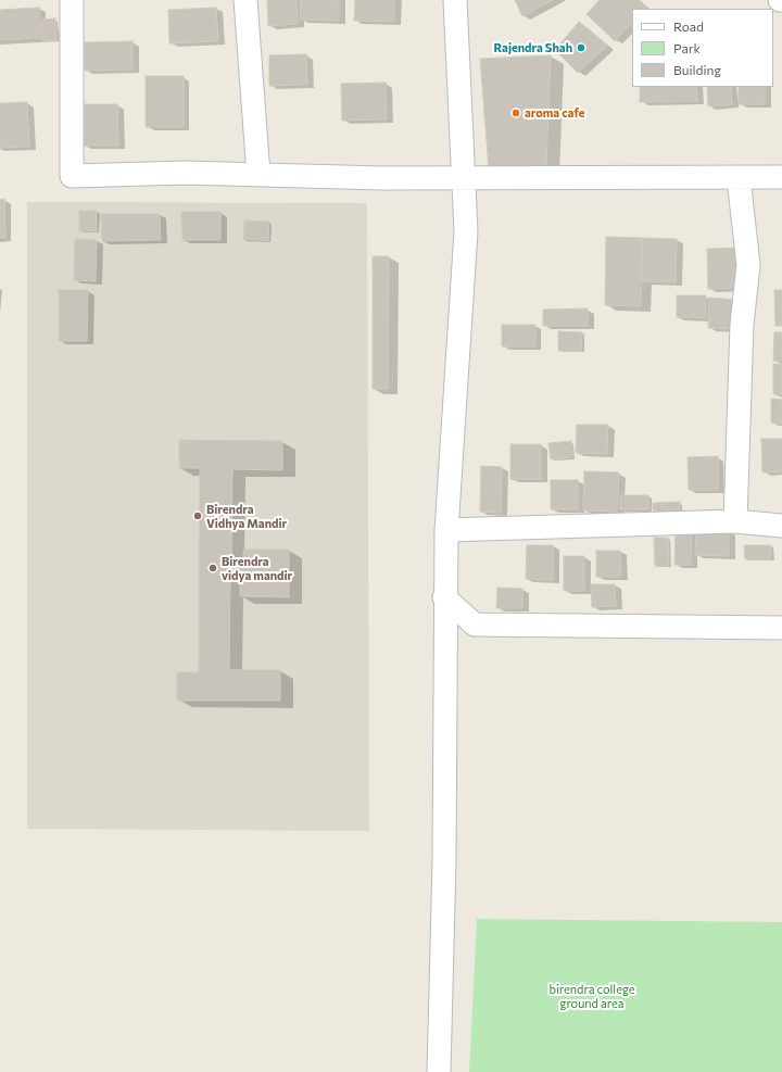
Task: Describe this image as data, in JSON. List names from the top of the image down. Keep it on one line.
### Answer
{"parks":["birendra college ground area"],"places":["Rajendra Shah","aroma cafe","Birendra Vidhya Mandir","Birendra vidya mandir"],"legend":["Road","Park","Building"]}
